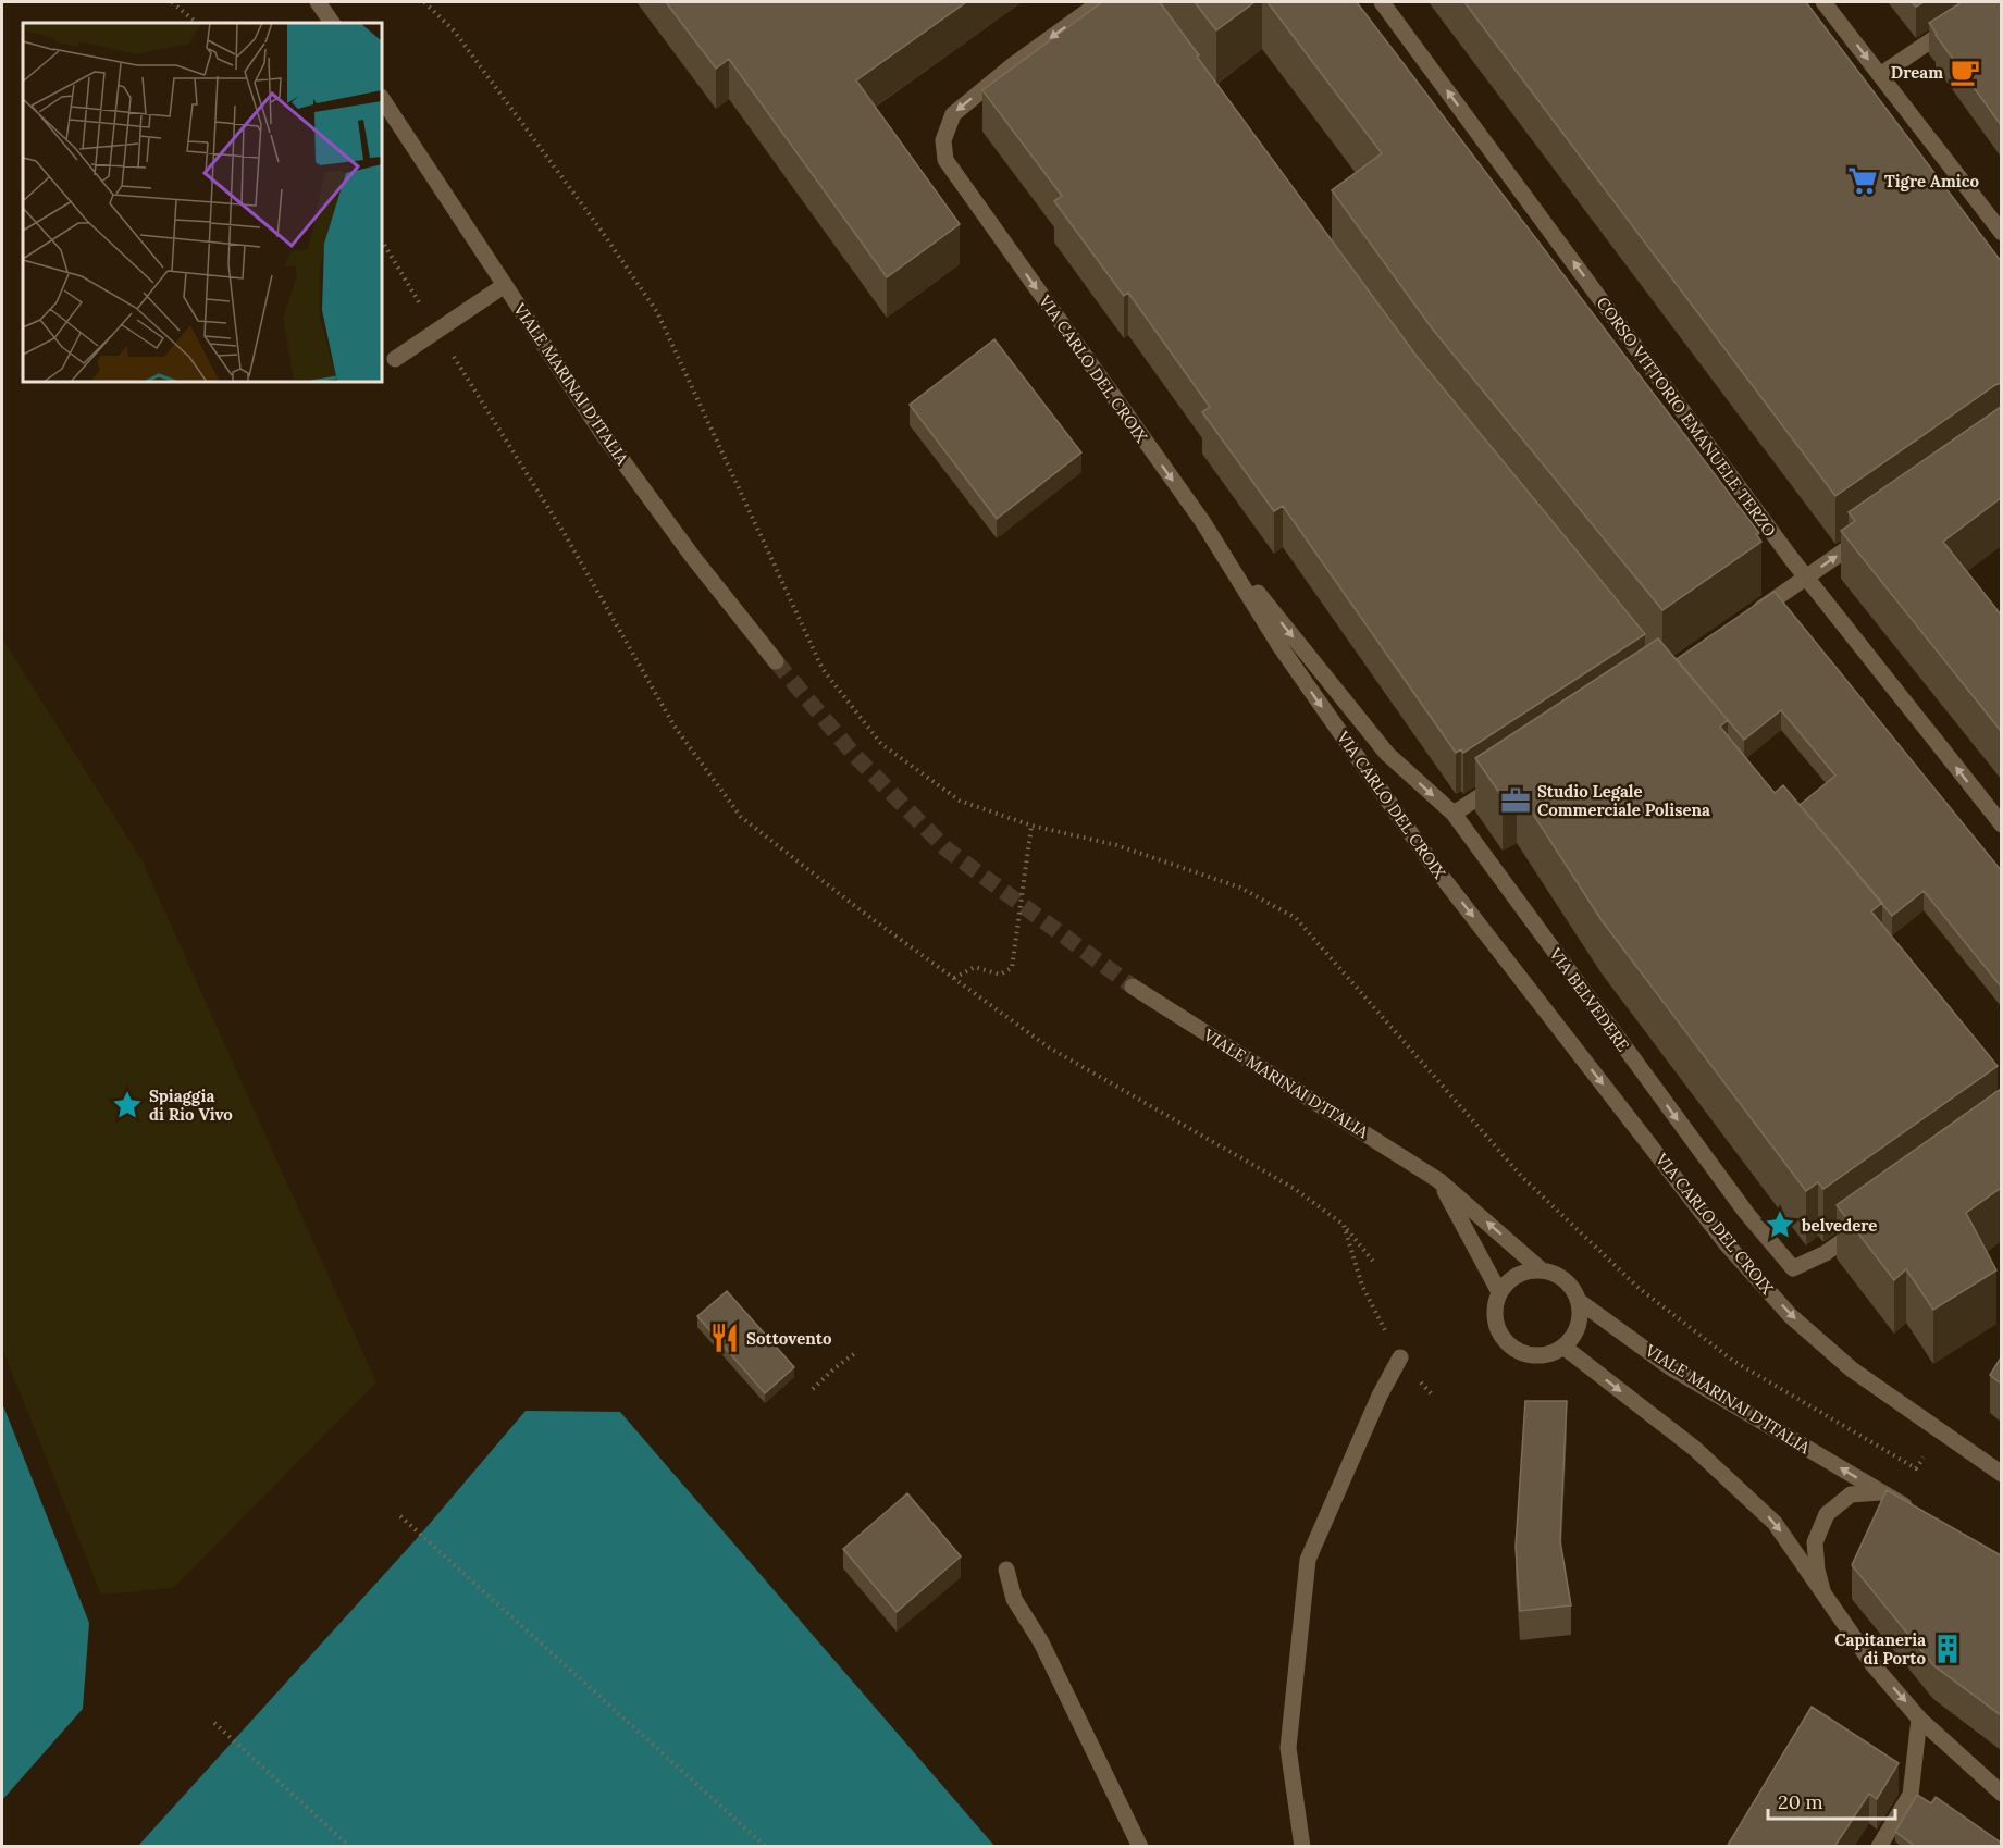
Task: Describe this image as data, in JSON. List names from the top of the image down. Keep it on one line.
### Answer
{"streets":{"street":["VIA CARLO DEL CROIX","VIALE MARINAI D'ITALIA","CORSO VITTORIO EMANUELE TERZO","VIA BELVEDERE"]},"crossings":[["VIA CARLO DEL CROIX","VIA BELVEDERE"]],"one_way":["VIA CARLO DEL CROIX","CORSO VITTORIO EMANUELE TERZO","VIA BELVEDERE"],"places":{"cafe":["Dream"],"supermarket":["Tigre Amico"],"office":["Studio Legale Commerciale Polisena"],"place":["Spiaggia di Rio Vivo","belvedere"],"restaurant":["Sottovento"],"building":["Capitaneria di Porto"]},"scale_bar":"20 m"}
